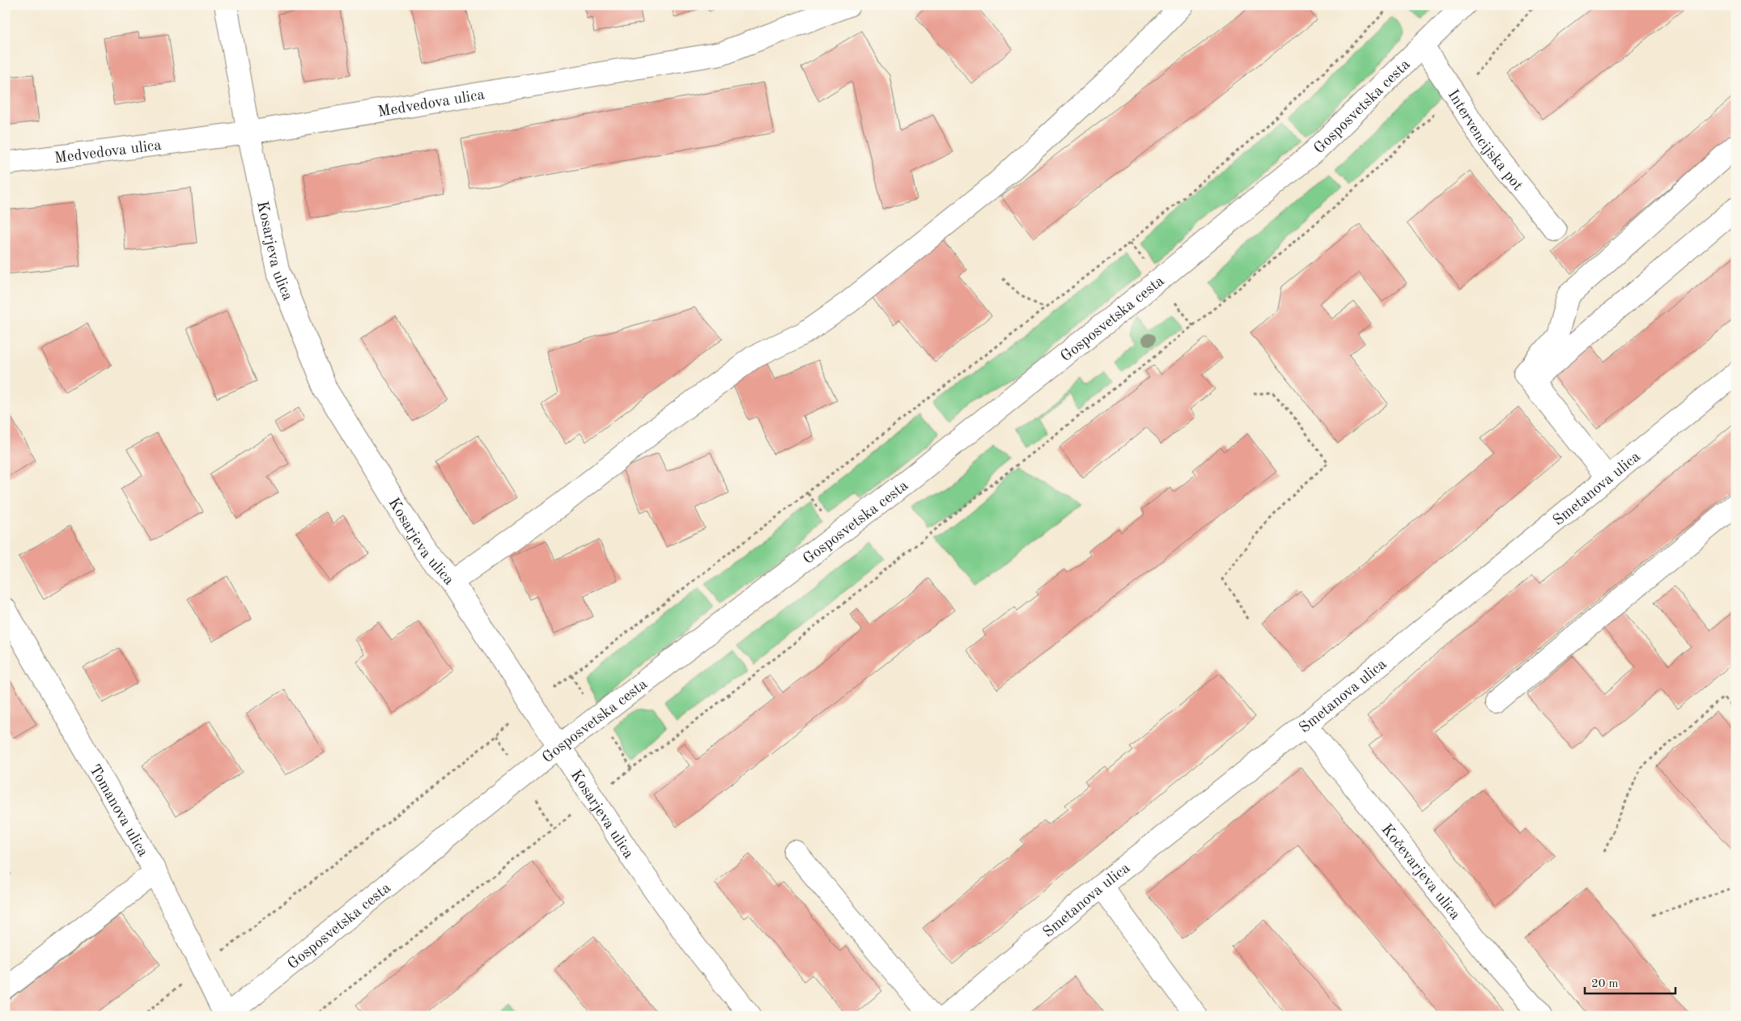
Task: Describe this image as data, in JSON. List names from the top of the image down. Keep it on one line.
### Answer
{"streets":{"street":["Medvedova ulica","Gosposvetska cesta","Intervencijska pot","Kosarjeva ulica","Smetanova ulica","Tomanova ulica","Kočevarjeva ulica"]},"crossings":[["Medvedova ulica","Kosarjeva ulica"],["Gosposvetska cesta","Intervencijska pot"],["Gosposvetska cesta","Kosarjeva ulica"],["Gosposvetska cesta","Tomanova ulica"],["Smetanova ulica","Kočevarjeva ulica"]],"scale_bar":"20 m"}
